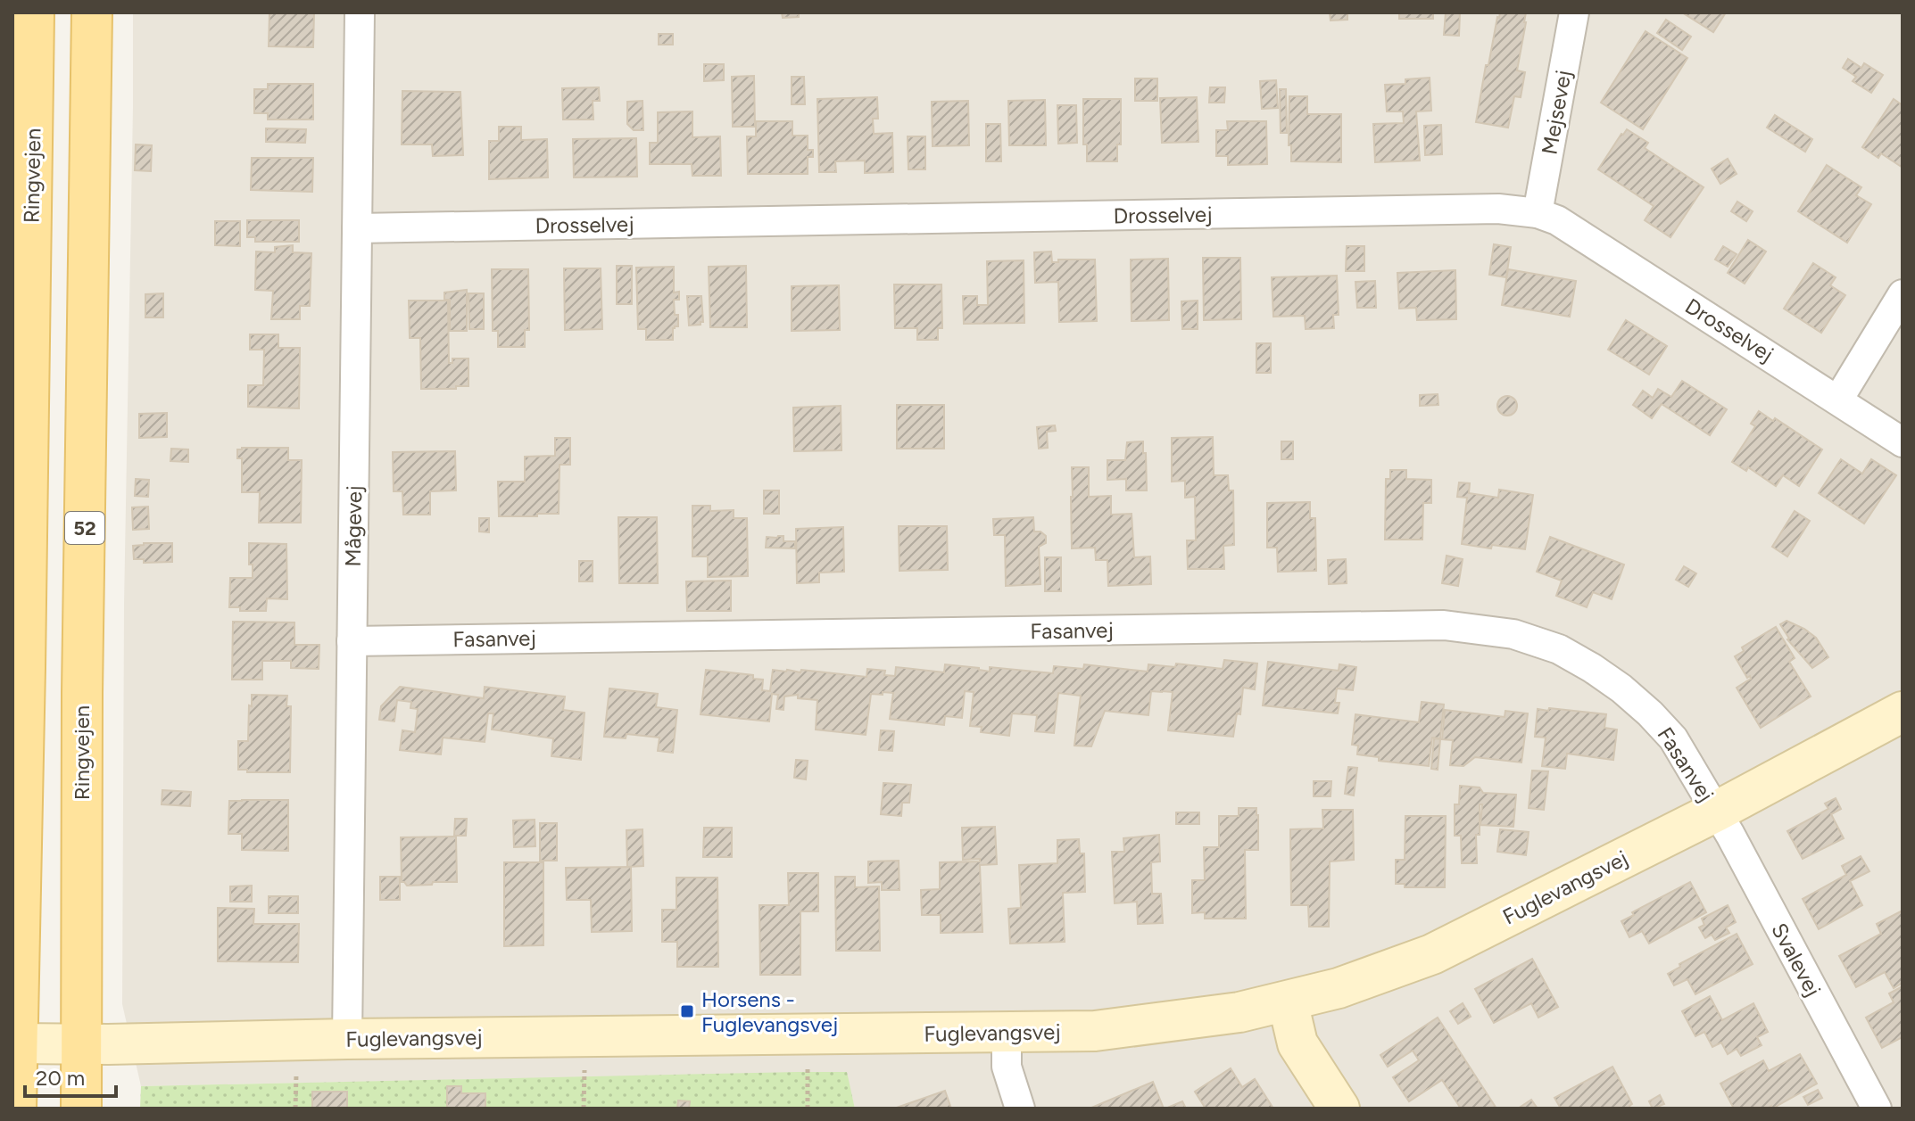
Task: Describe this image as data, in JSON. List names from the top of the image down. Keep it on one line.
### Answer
{"streets":{"main road":["Ringvejen","52"],"street":["Mejsevej","Drosselvej","Mågevej","Fasanvej","Fuglevangsvej","Svalevej"]},"crossings":[["Mejsevej","Drosselvej"],["Ringvejen","Fuglevangsvej"],["Drosselvej","Mågevej"],["Mågevej","Fasanvej"],["Mågevej","Fuglevangsvej"],["Fasanvej","Fuglevangsvej"],["Fasanvej","Svalevej"],["Fuglevangsvej","Svalevej"]],"places":{"transit":["Horsens - Fuglevangsvej"]},"scale_bar":"20 m"}
